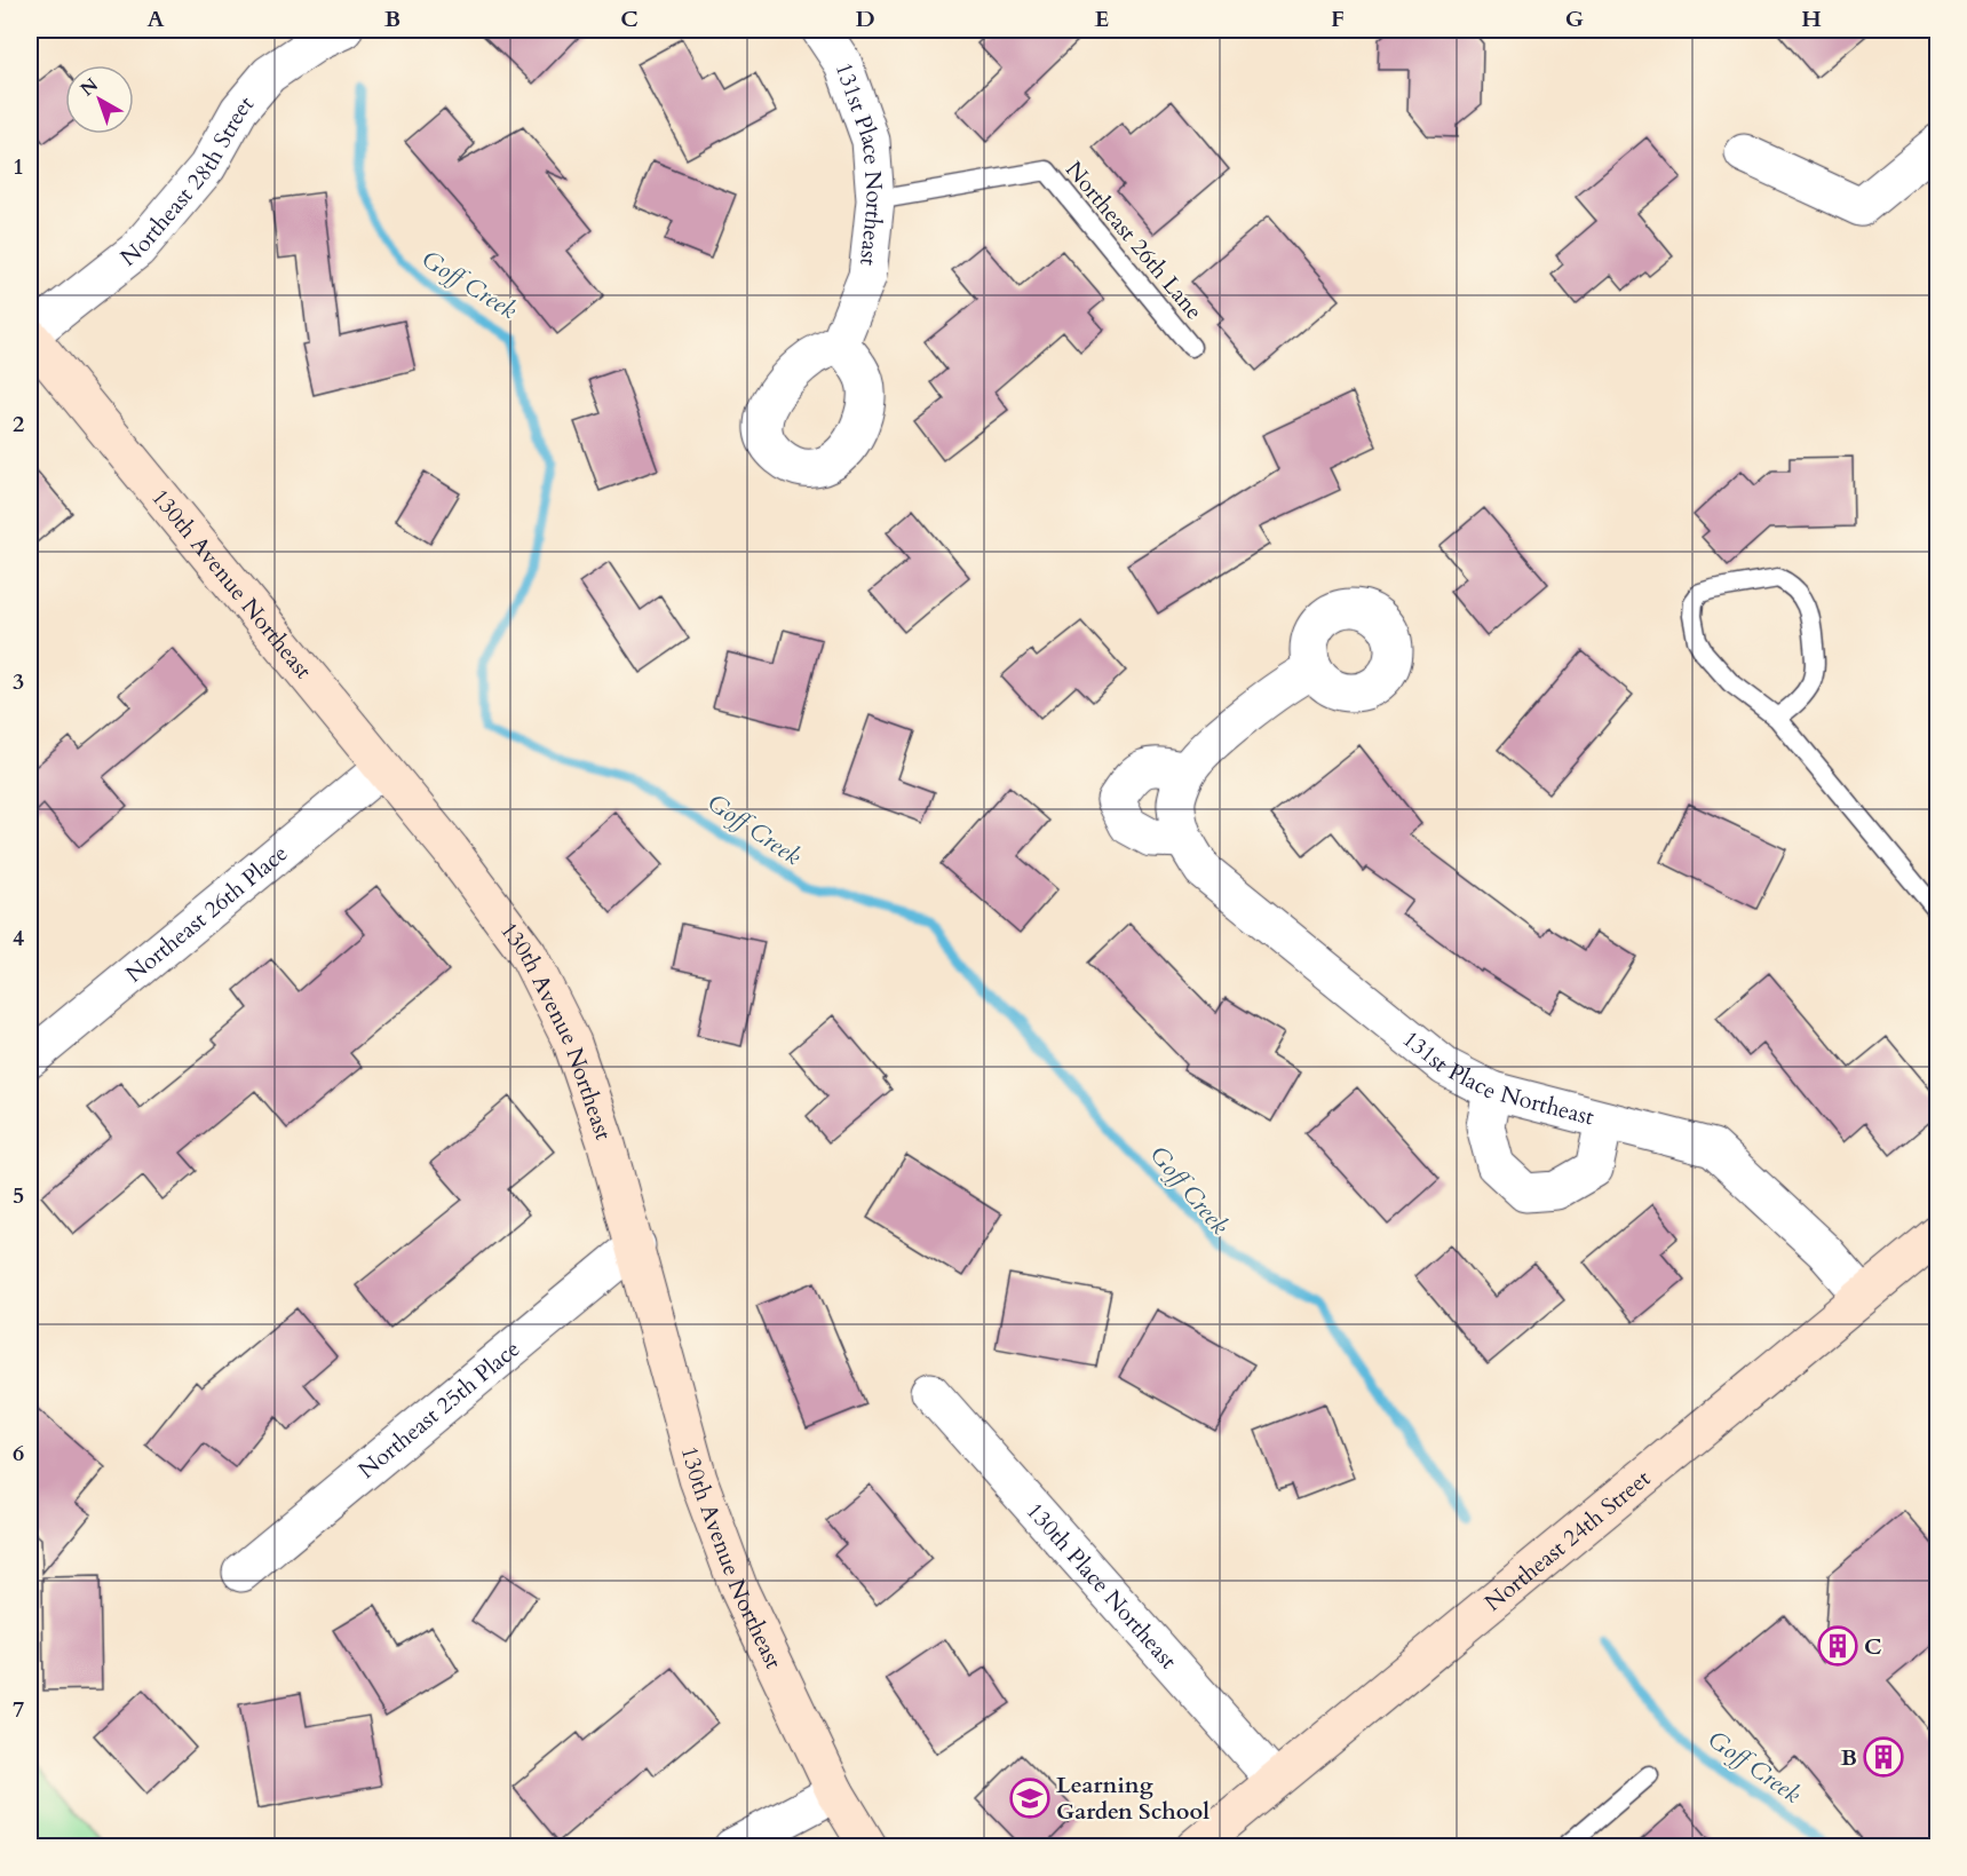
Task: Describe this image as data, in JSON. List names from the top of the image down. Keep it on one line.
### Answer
{"streets":{"street":["131st Place Northeast","Northeast 28th Street","130th Avenue Northeast","Northeast 26th Place","Northeast 25th Place","Northeast 24th Street","130th Place Northeast"],"lane":["Northeast 26th Lane"]},"crossings":[["131st Place Northeast","Northeast 26th Lane"],["131st Place Northeast","Northeast 24th Street"],["Northeast 28th Street","130th Avenue Northeast"],["130th Avenue Northeast","Northeast 26th Place"],["130th Avenue Northeast","Northeast 25th Place"],["Northeast 24th Street","130th Place Northeast"]],"water":["Goff Creek"],"places":{"building":["C","B"],"school or university":["Learning Garden School"]},"north":"top left","grid":{"columns":["A","B","C","D","E","F","G","H"],"rows":["1","2","3","4","5","6","7"]}}
